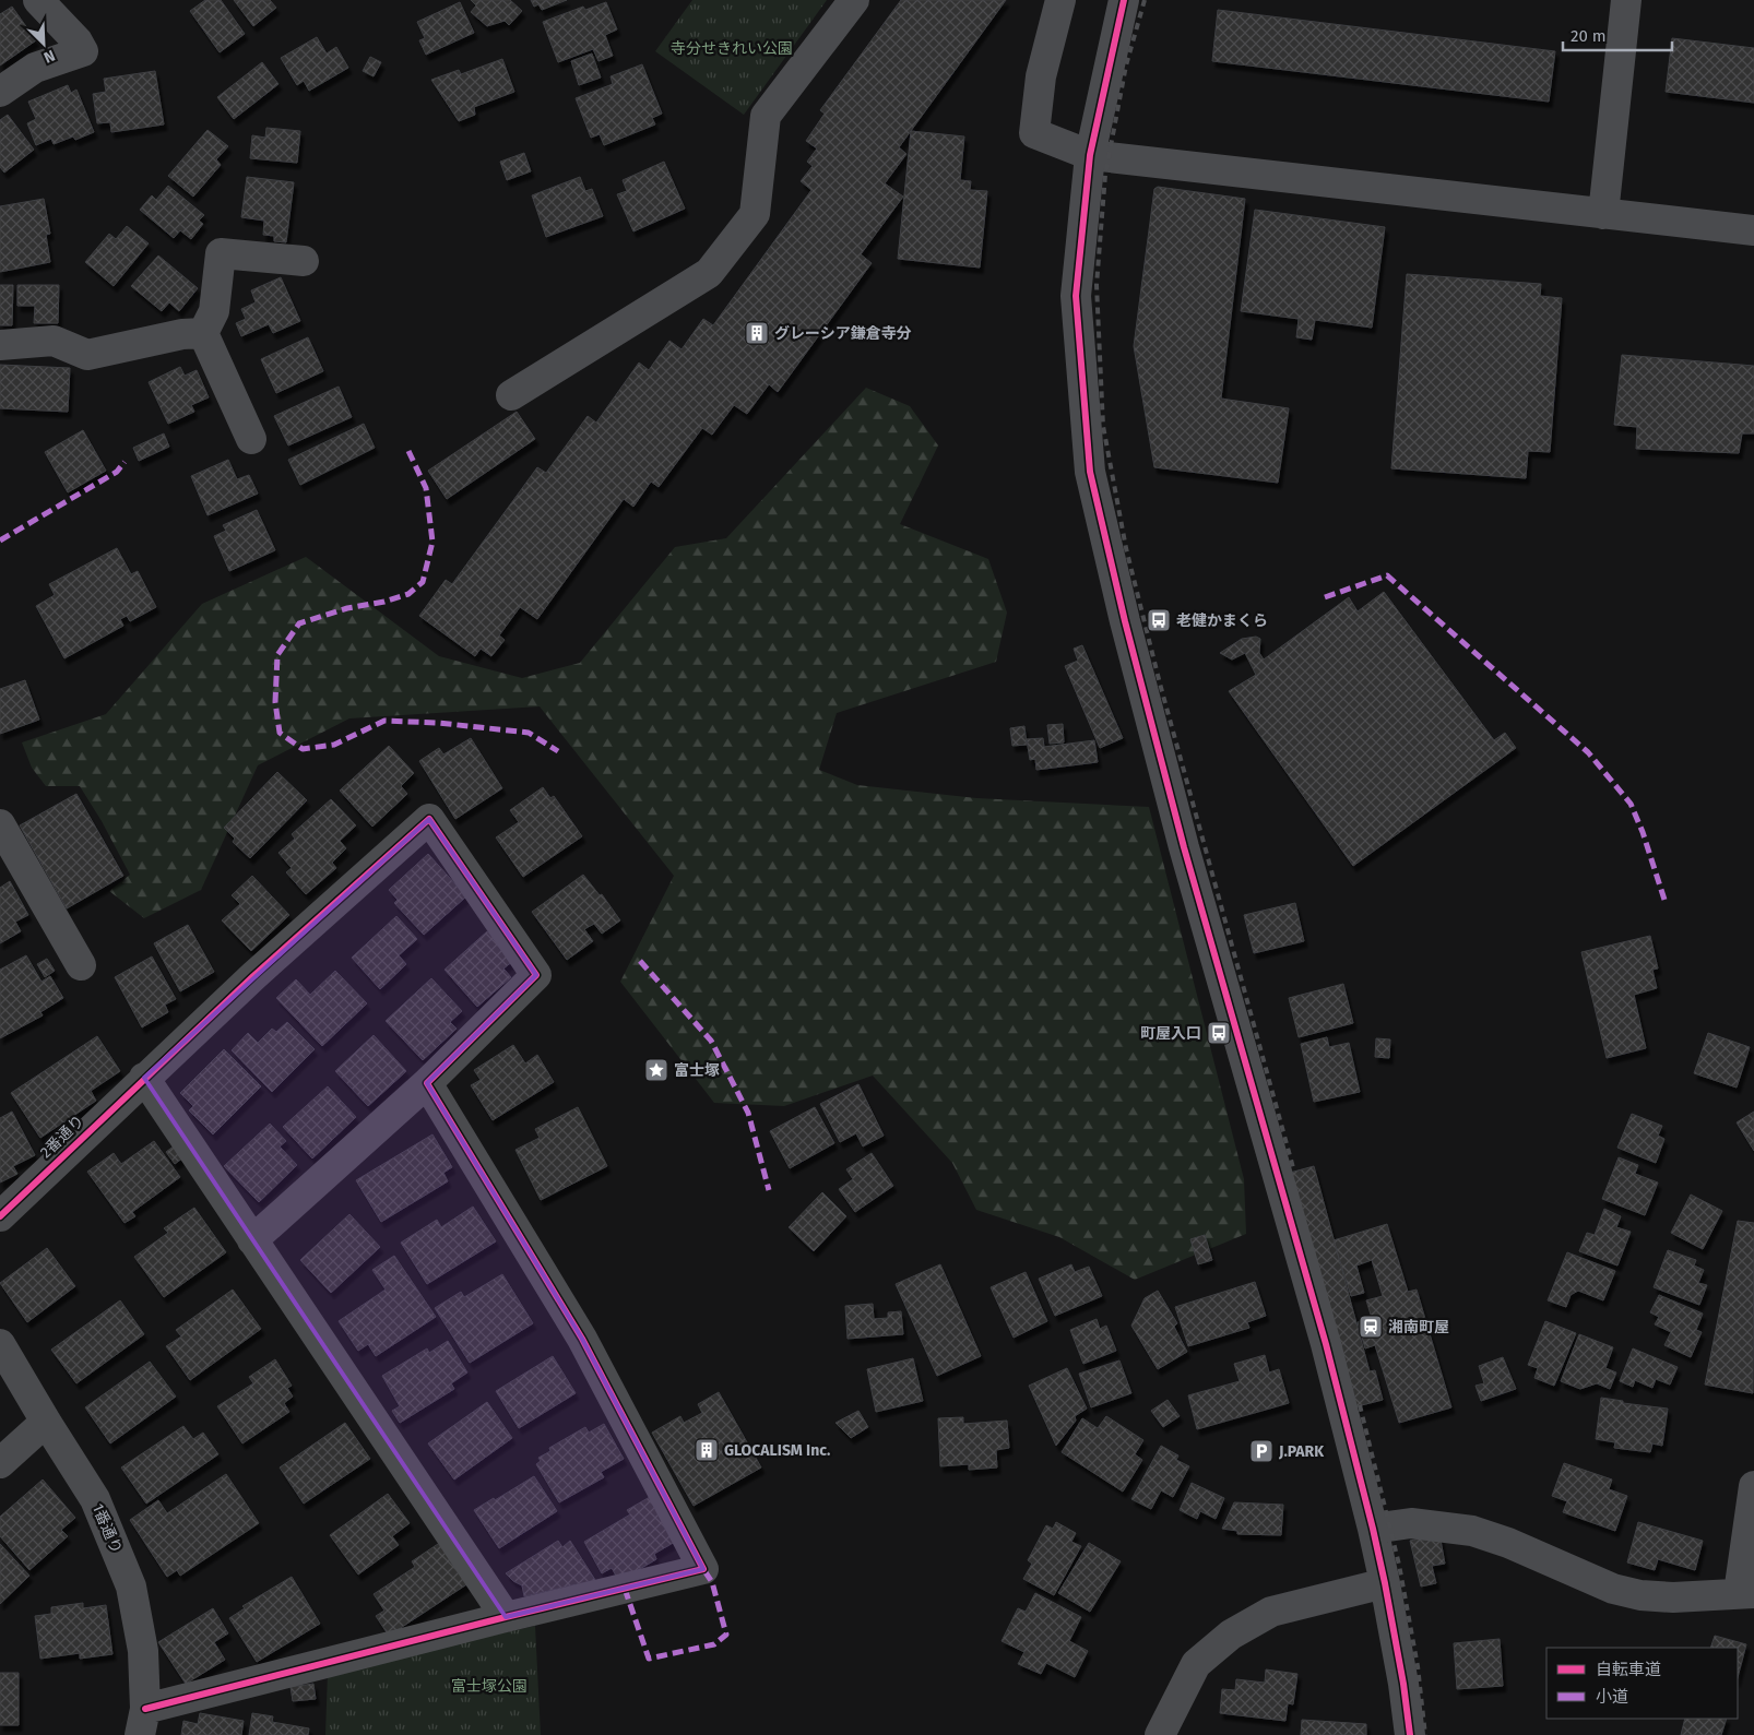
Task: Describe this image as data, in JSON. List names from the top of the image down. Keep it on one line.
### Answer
{"streets":{"street":["2番通り","1番通り"]},"parks":["寺分せきれい公園","富士塚公園"],"places":{"building":["グレーシア鎌倉寺分","GLOCALISM Inc."],"bus stop":["老健かまくら","町屋入口"],"place":["富士塚"],"station":["湘南町屋"],"parking":["J.PARK"]},"legend":["自転車道","小道"],"scale_bar":"20 m","north":"bottom right"}
